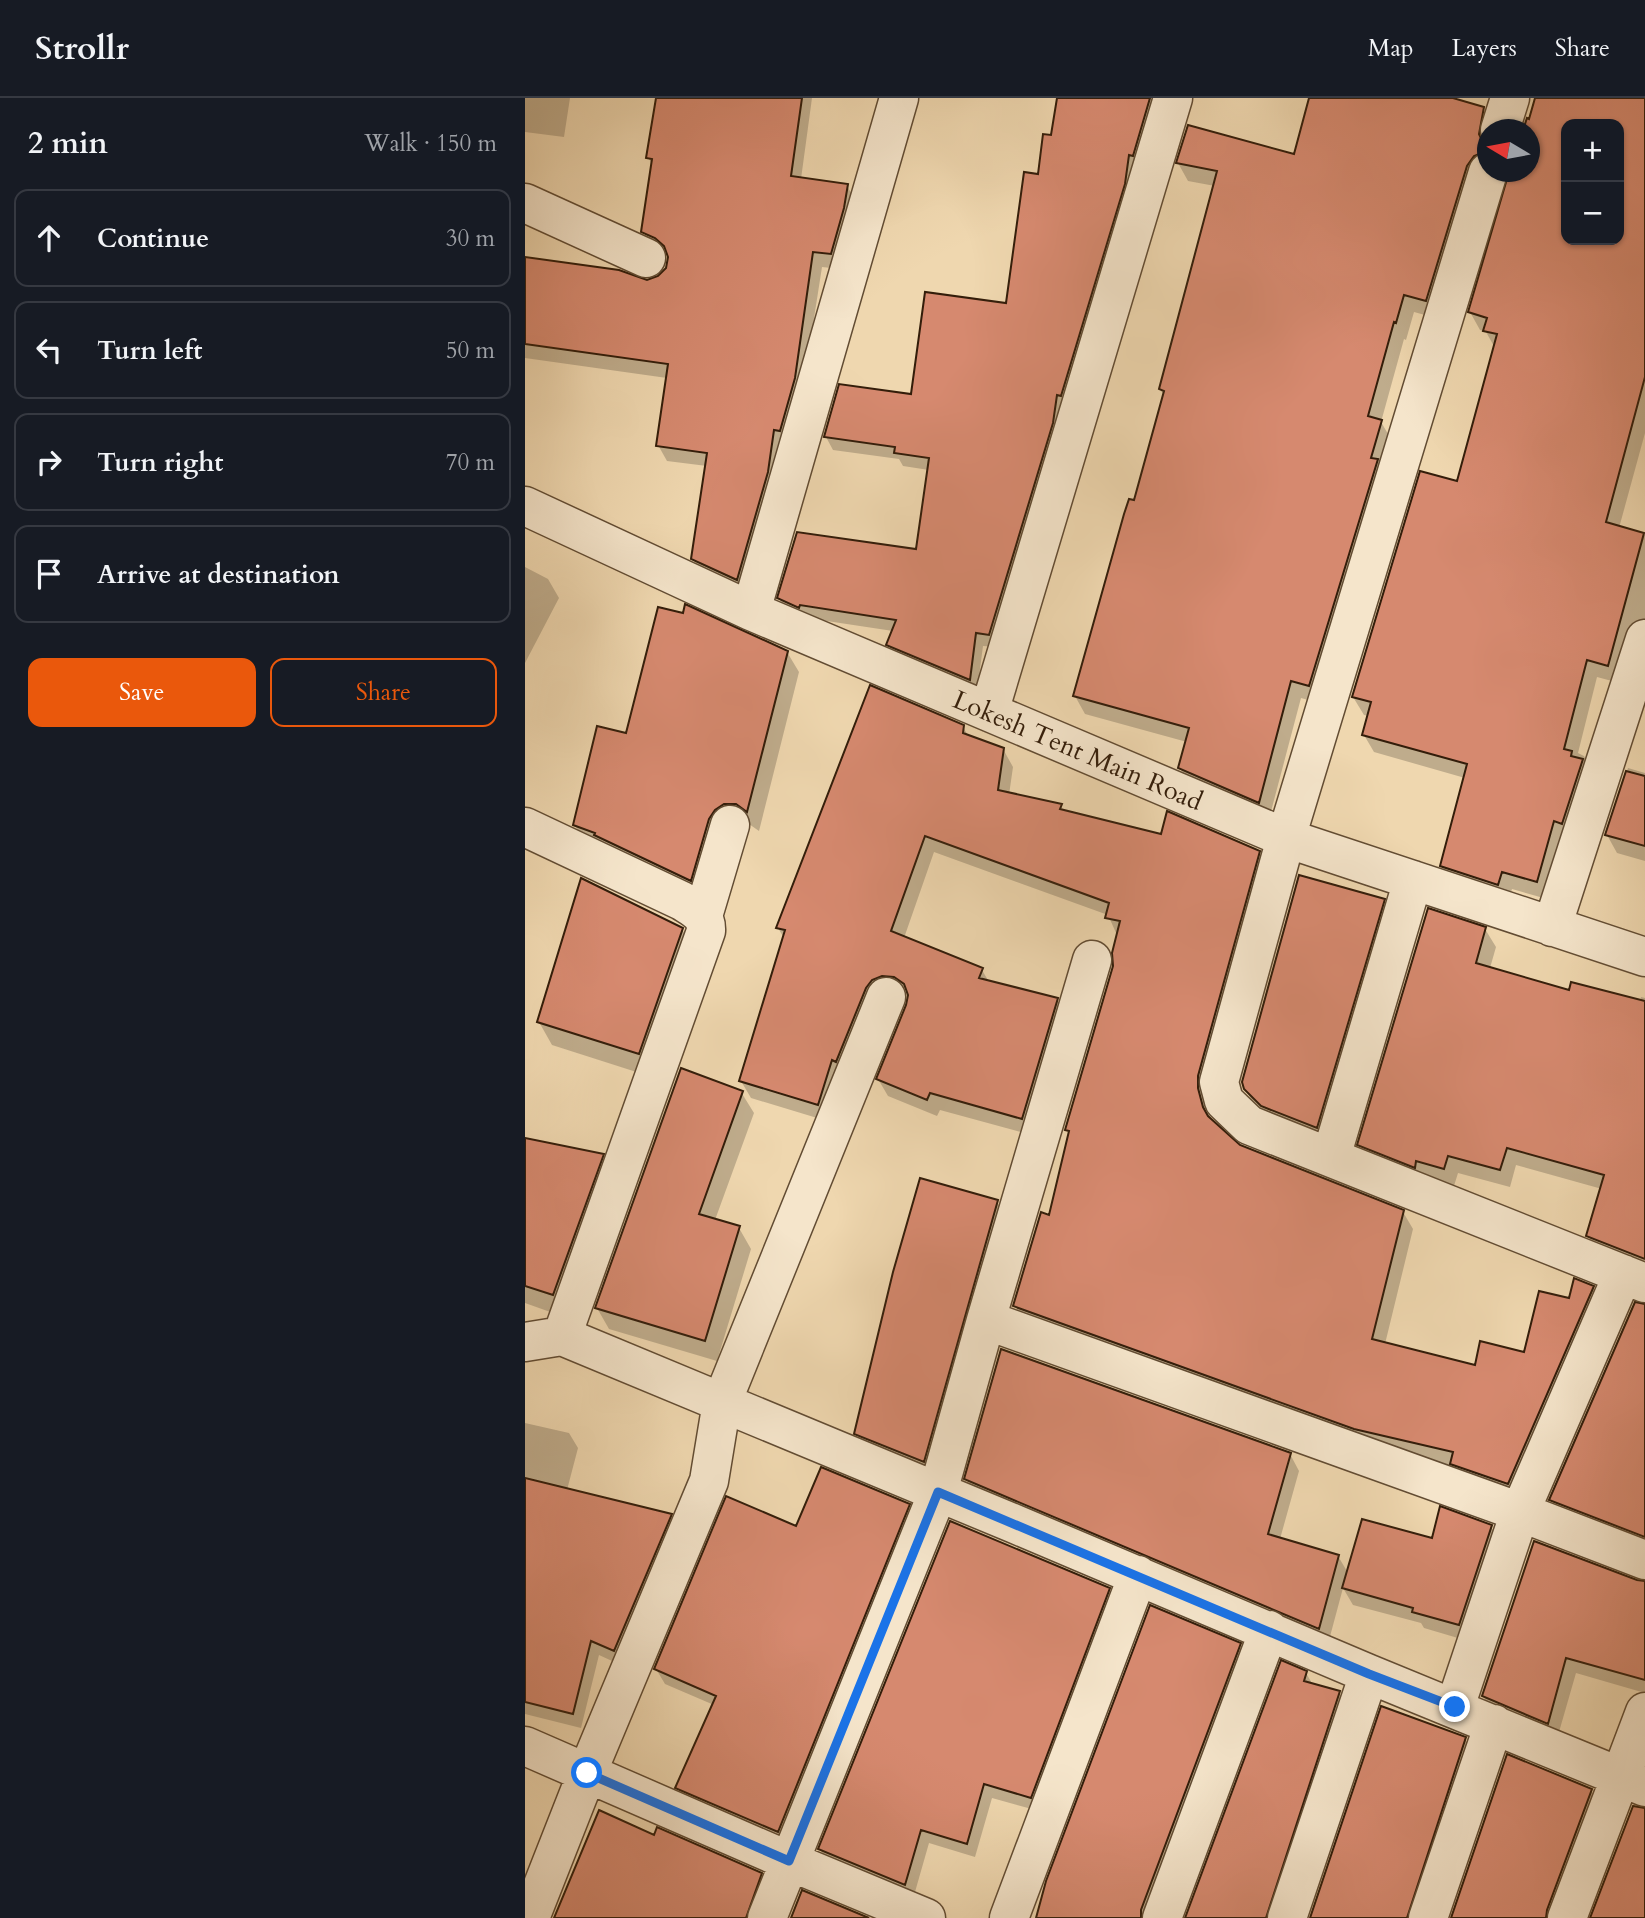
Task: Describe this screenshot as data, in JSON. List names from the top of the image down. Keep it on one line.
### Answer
{"streets":{"street":["Lokesh Tent Main Road"]},"north":"left","page":{"header":"Strollr","nav":["Map","Layers","Share"],"heading":["2 min","Walk · 150 m"],"map_buttons":["+","−"],"list":[["Continue","30 m"],["Turn left","50 m"],["Turn right","70 m"],"Arrive at destination"],"buttons":["Save","Share"]}}
